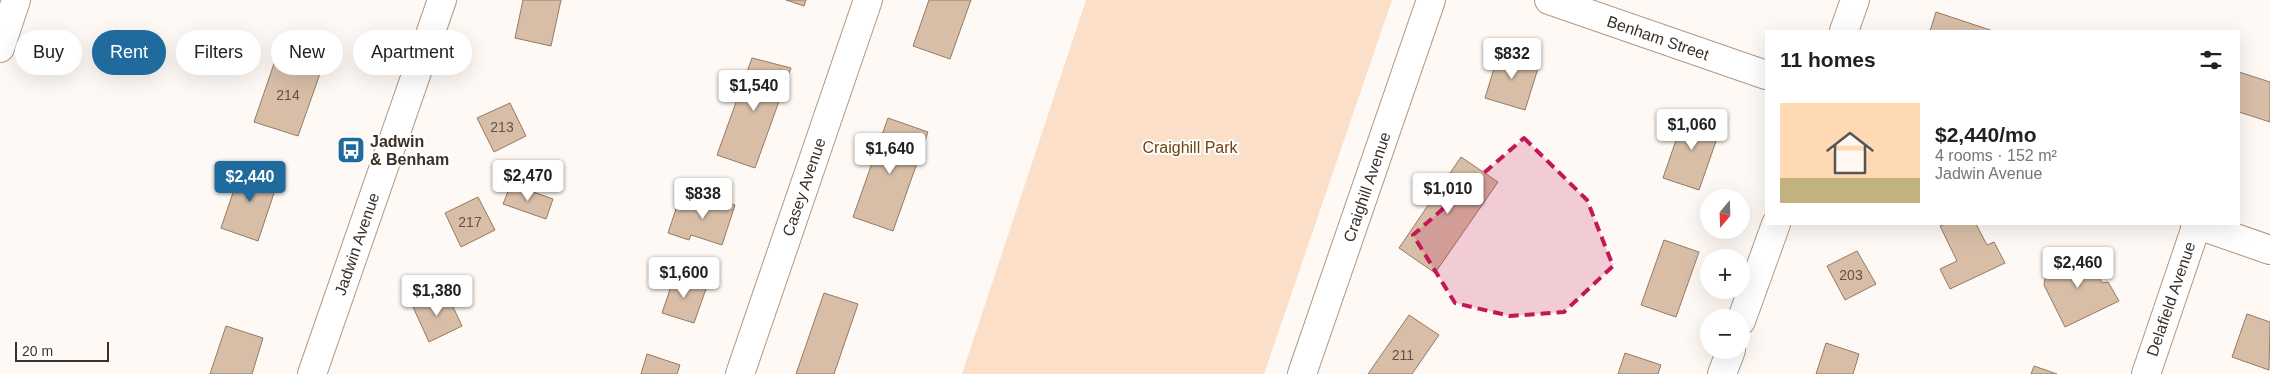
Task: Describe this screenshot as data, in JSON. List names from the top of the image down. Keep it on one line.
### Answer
{"streets":{"street":["Benham Street","Casey Avenue","Craighill Avenue","Jadwin Avenue","Delafield Avenue"]},"parks":["Craighill Park"],"places":{"bus stop":["Jadwin & Benham"]},"house_numbers":["214","213","217","203","211"],"scale_bar":"20 m","north":"bottom","page":{"chip":["Buy","Rent","Filters","New","Apartment"],"heading":"11 homes","price":["$832","$1,540","$1,060","$1,640","$2,470","$2,440","$1,010","$838","$2,460","$1,600","$1,380"],"list":[{"name":"$2,440/mo","note":"4 rooms · 152 m² · Jadwin Avenue"}],"map_buttons":["+","−"],"scale":"20 m"}}
